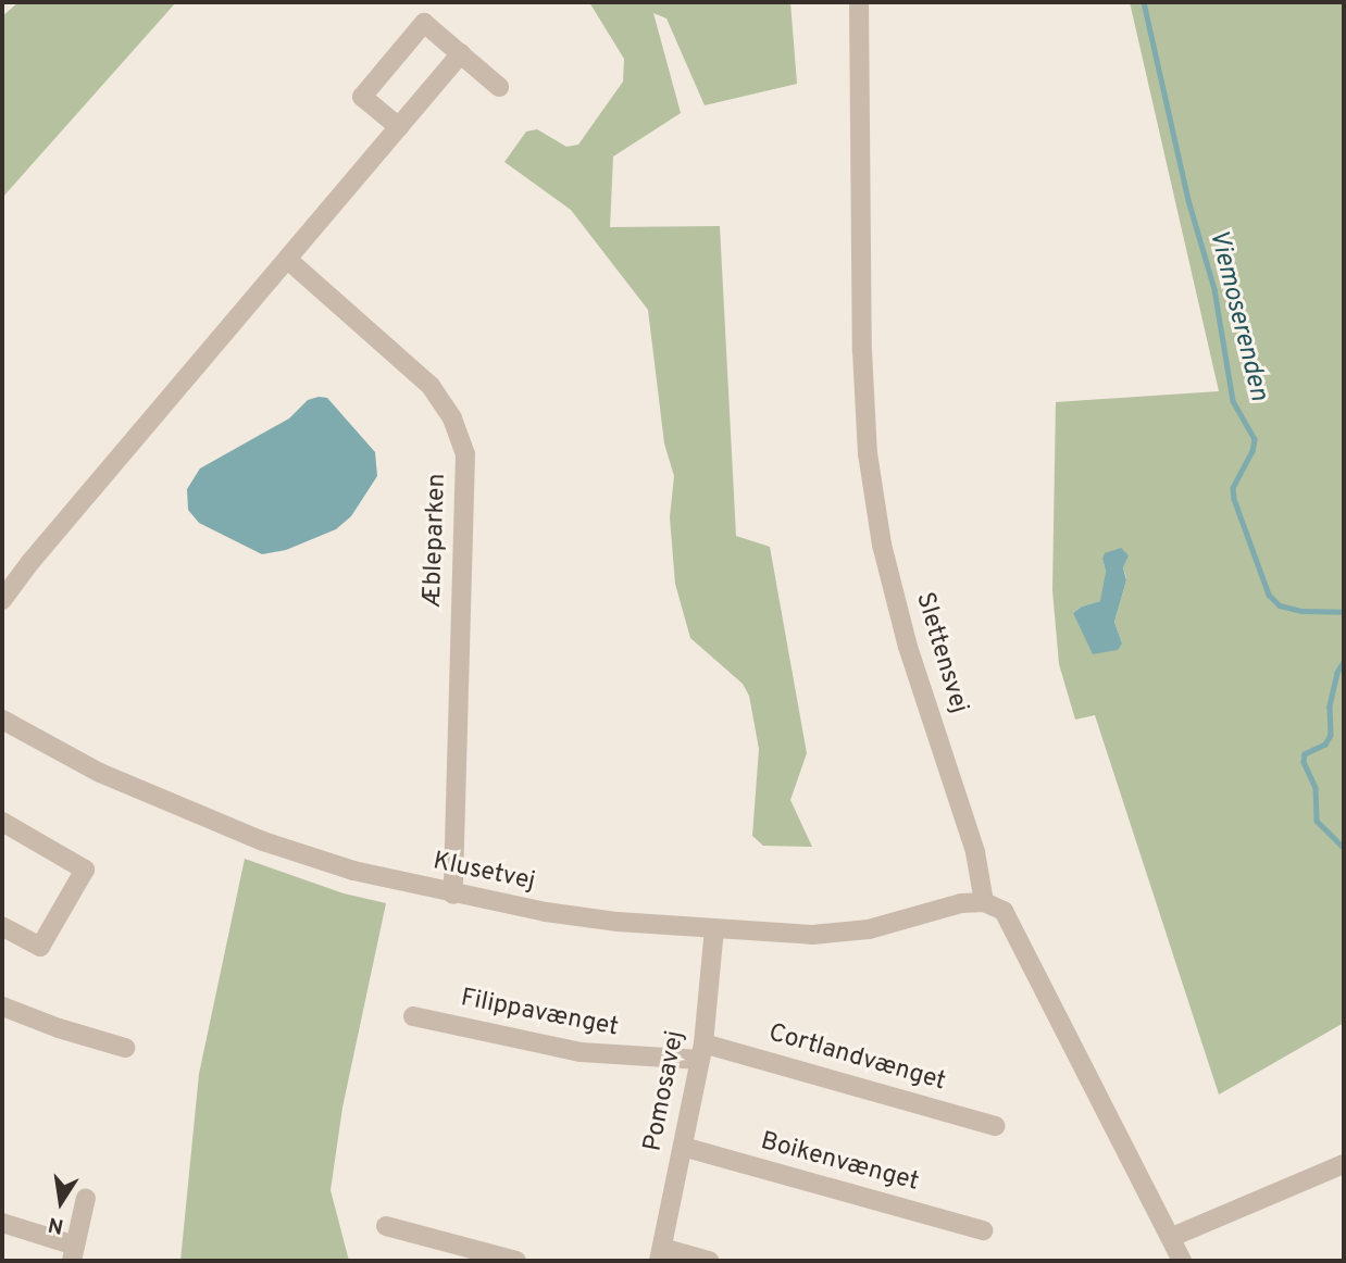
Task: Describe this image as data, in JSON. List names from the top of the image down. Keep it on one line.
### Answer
{"streets":{"street":["Æbleparken","Slettensvej","Klusetvej","Filippavænget","Cortlandvænget","Pomosavej","Boikenvænget"]},"crossings":[["Æbleparken","Klusetvej"],["Slettensvej","Klusetvej"],["Klusetvej","Pomosavej"],["Filippavænget","Cortlandvænget"],["Filippavænget","Pomosavej"],["Cortlandvænget","Pomosavej"],["Pomosavej","Boikenvænget"]],"water":["Viemoserenden"],"north":"bottom"}
